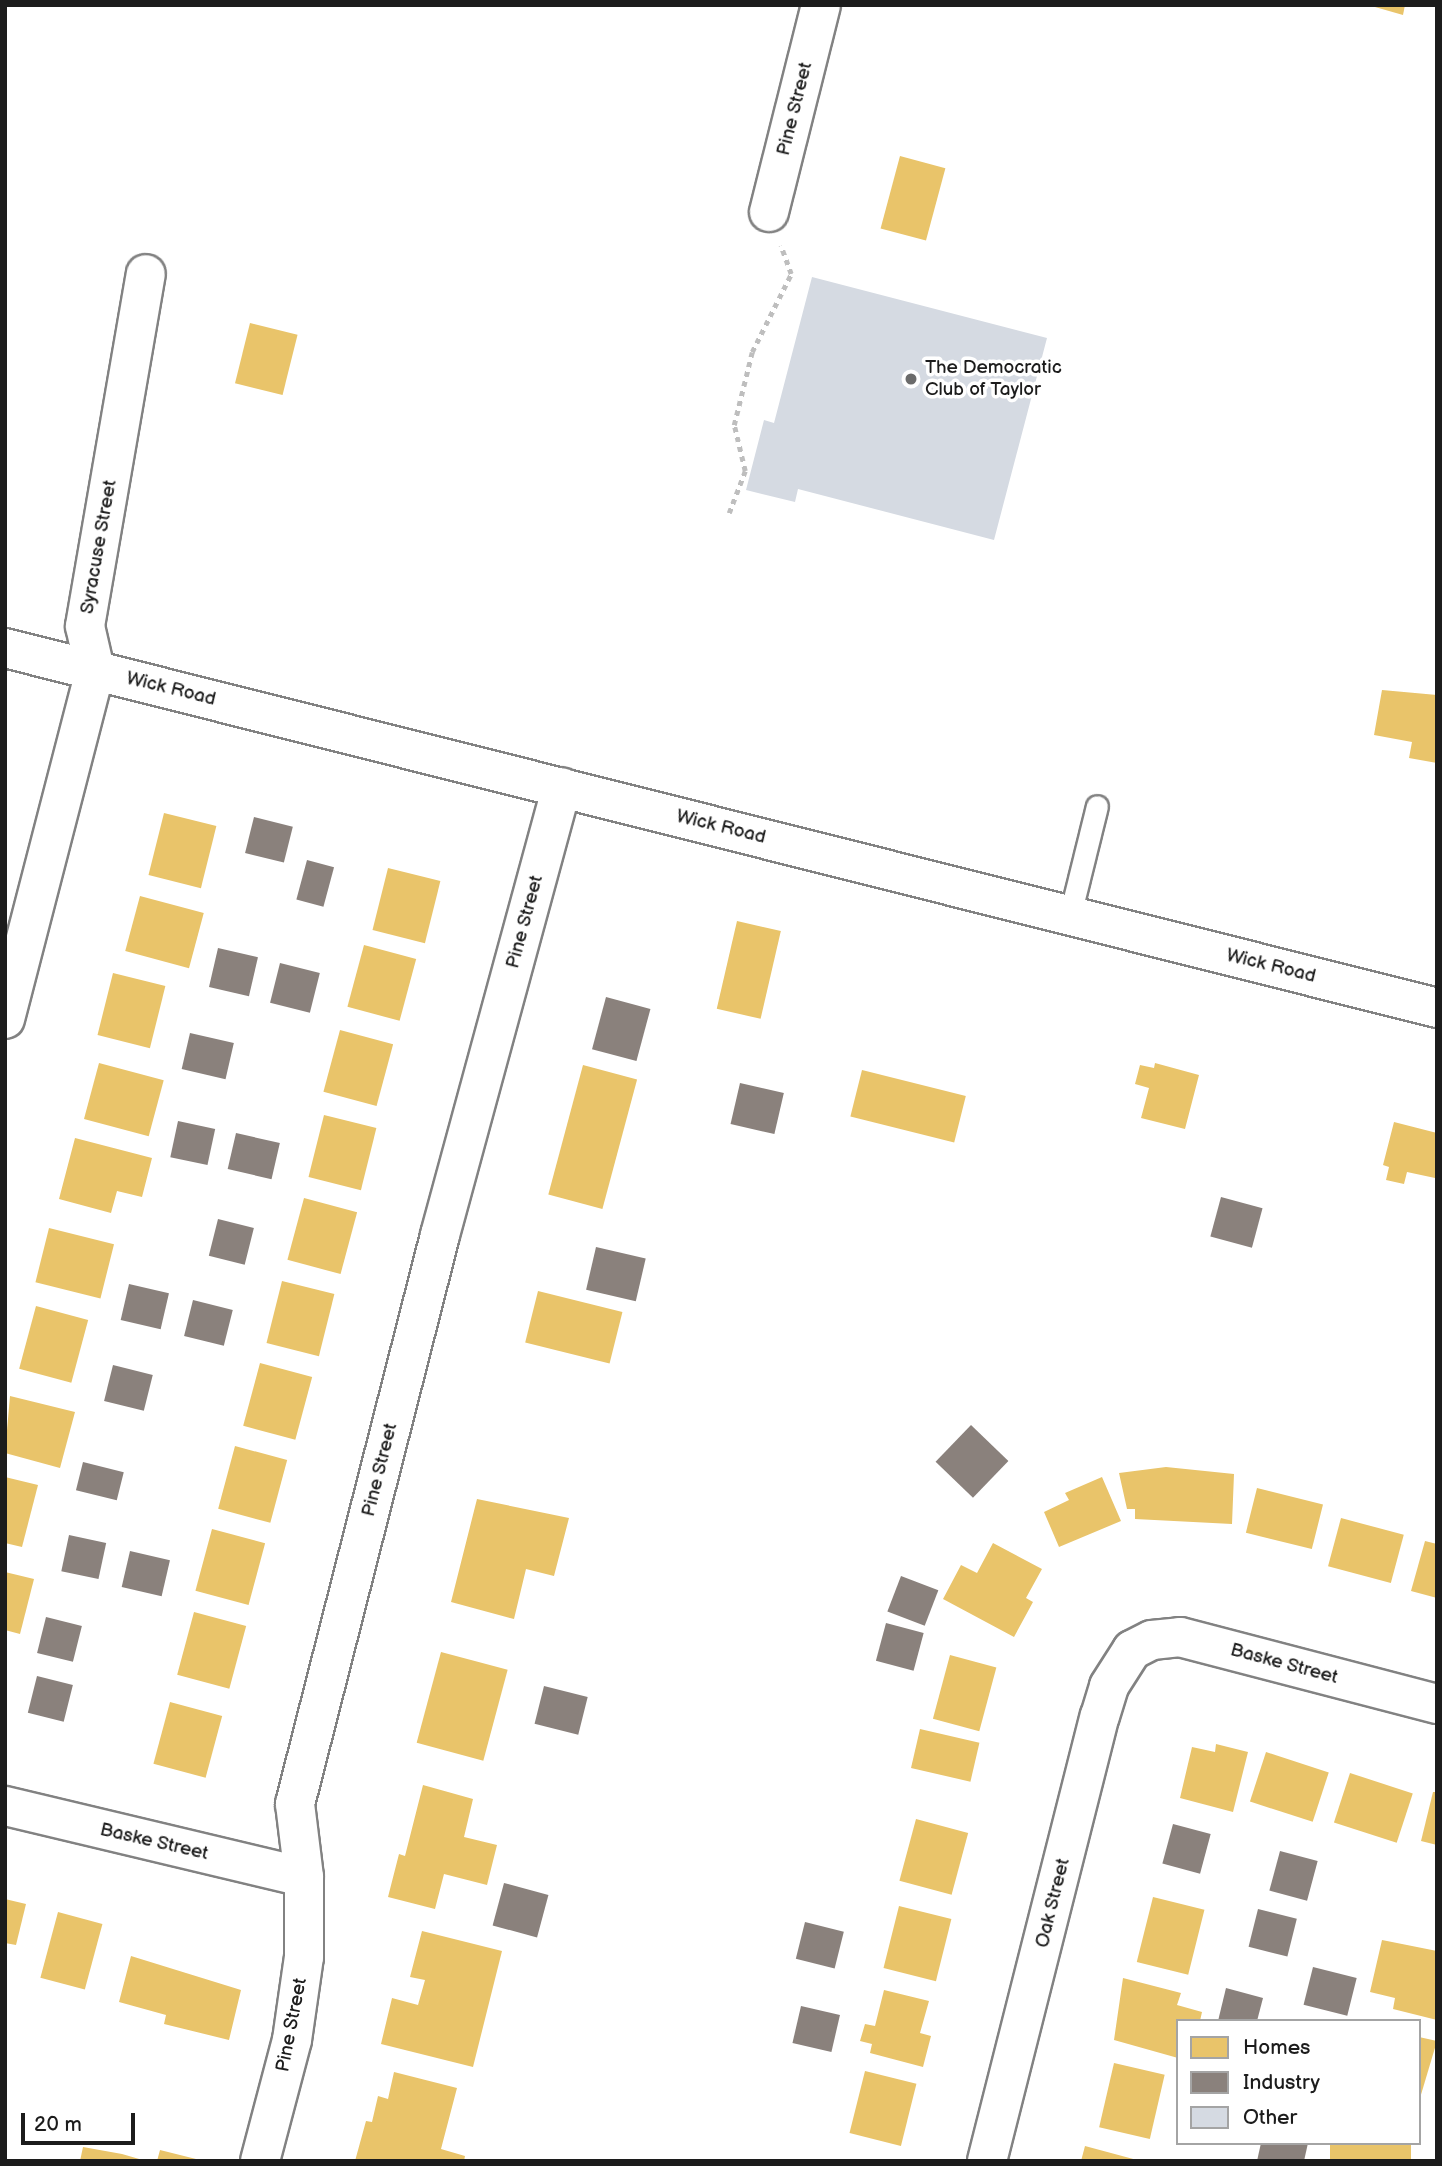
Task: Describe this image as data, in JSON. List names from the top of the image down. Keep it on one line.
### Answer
{"streets":{"street":["Pine Street","Syracuse Street","Wick Road","Baske Street","Oak Street"]},"crossings":[["Pine Street","Wick Road"],["Pine Street","Baske Street"],["Syracuse Street","Wick Road"],["Baske Street","Oak Street"]],"places":["The Democratic Club of Taylor"],"legend":["Homes","Industry","Other"],"scale_bar":"20 m"}
